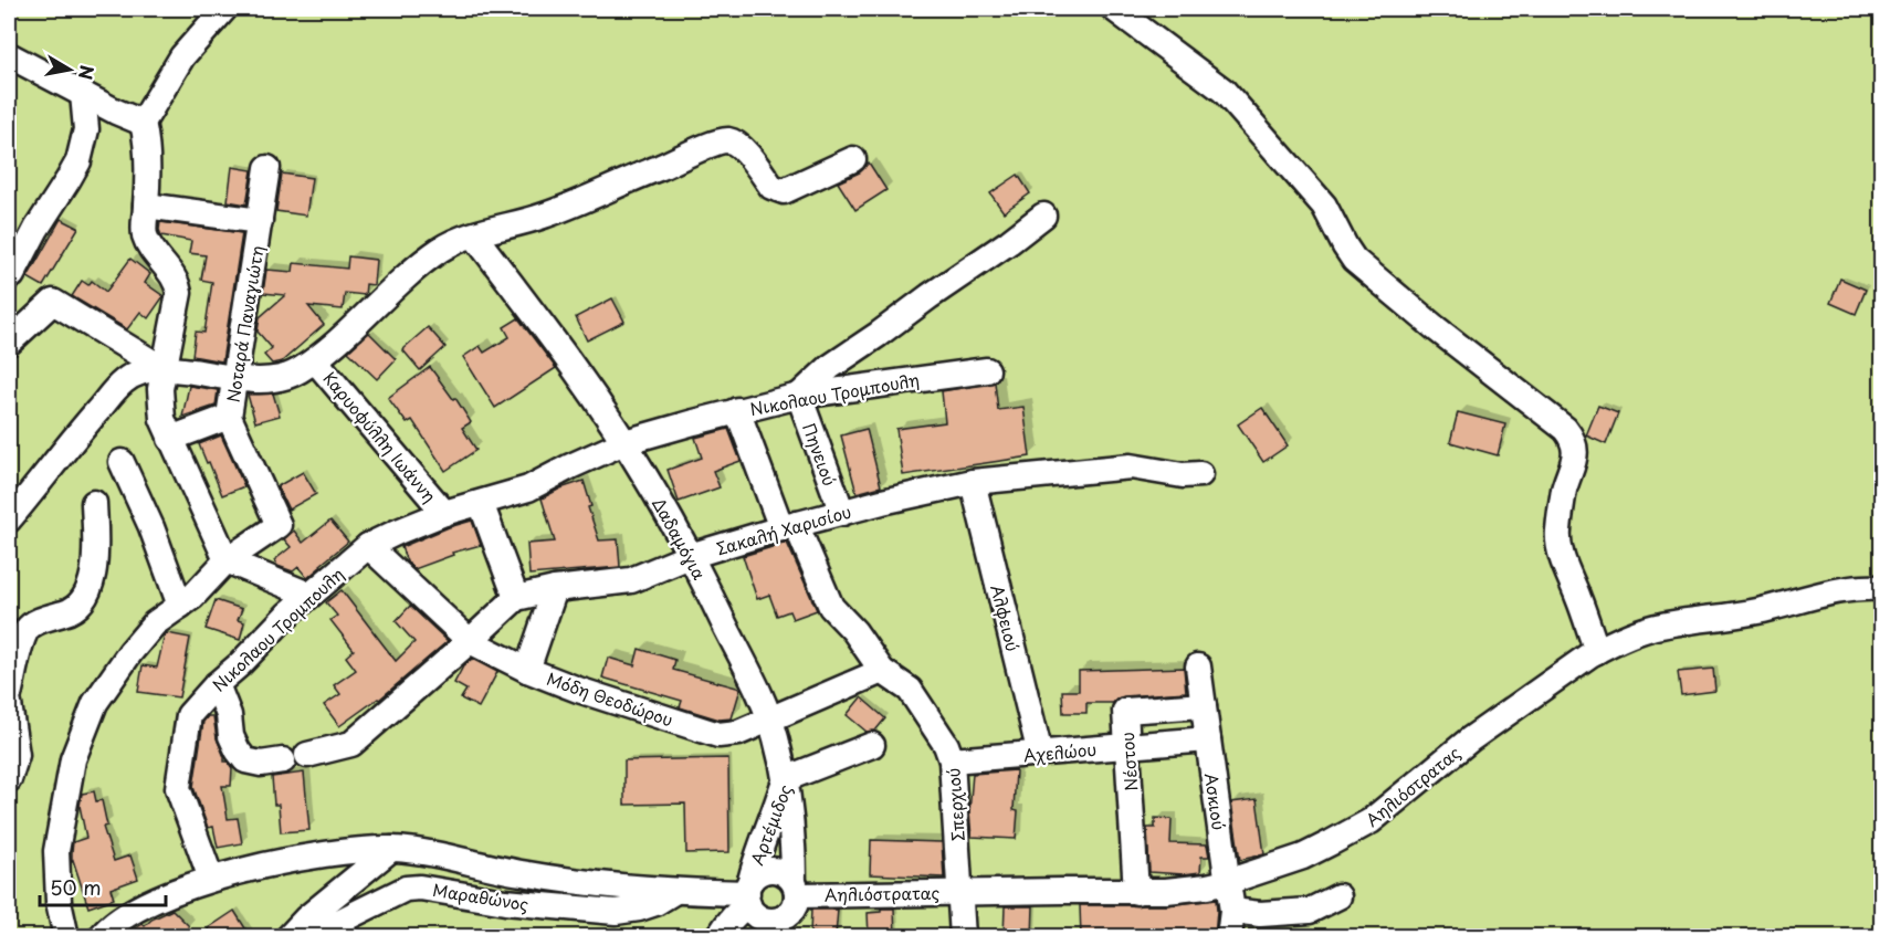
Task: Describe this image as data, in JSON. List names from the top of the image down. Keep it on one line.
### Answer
{"streets":{"street":["Νοταρά Παναγιώτη","Νικολαου Τρομπουλη","Καρυοφύλλη Ιωάννη","Πηνειού","Σακαλή Χαρισίου","Δαδαμόγια","Αλφειού","Μόδη Θεοδώρου","Αχελώου","Νέστου","Αηλιόστρατας","Ασκιού","Σπερχιού","Αρτέμιδος","Μαραθώνος"]},"crossings":[["Νικολαου Τρομπουλη","Καρυοφύλλη Ιωάννη"],["Νικολαου Τρομπουλη","Πηνειού"],["Νικολαου Τρομπουλη","Δαδαμόγια"],["Νικολαου Τρομπουλη","Μόδη Θεοδώρου"],["Νικολαου Τρομπουλη","Αηλιόστρατας"],["Νικολαου Τρομπουλη","Σπερχιού"],["Πηνειού","Σακαλή Χαρισίου"],["Σακαλή Χαρισίου","Δαδαμόγια"],["Σακαλή Χαρισίου","Αλφειού"],["Σακαλή Χαρισίου","Σπερχιού"],["Δαδαμόγια","Μόδη Θεοδώρου"],["Δαδαμόγια","Αηλιόστρατας"],["Δαδαμόγια","Αρτέμιδος"],["Αλφειού","Αχελώου"],["Μόδη Θεοδώρου","Σπερχιού"],["Αχελώου","Νέστου"],["Αχελώου","Ασκιού"],["Αχελώου","Σπερχιού"],["Νέστου","Αηλιόστρατας"],["Νέστου","Ασκιού"],["Αηλιόστρατας","Ασκιού"],["Αηλιόστρατας","Σπερχιού"],["Αηλιόστρατας","Αρτέμιδος"],["Αηλιόστρατας","Μαραθώνος"]],"scale_bar":"50 m","north":"right"}
